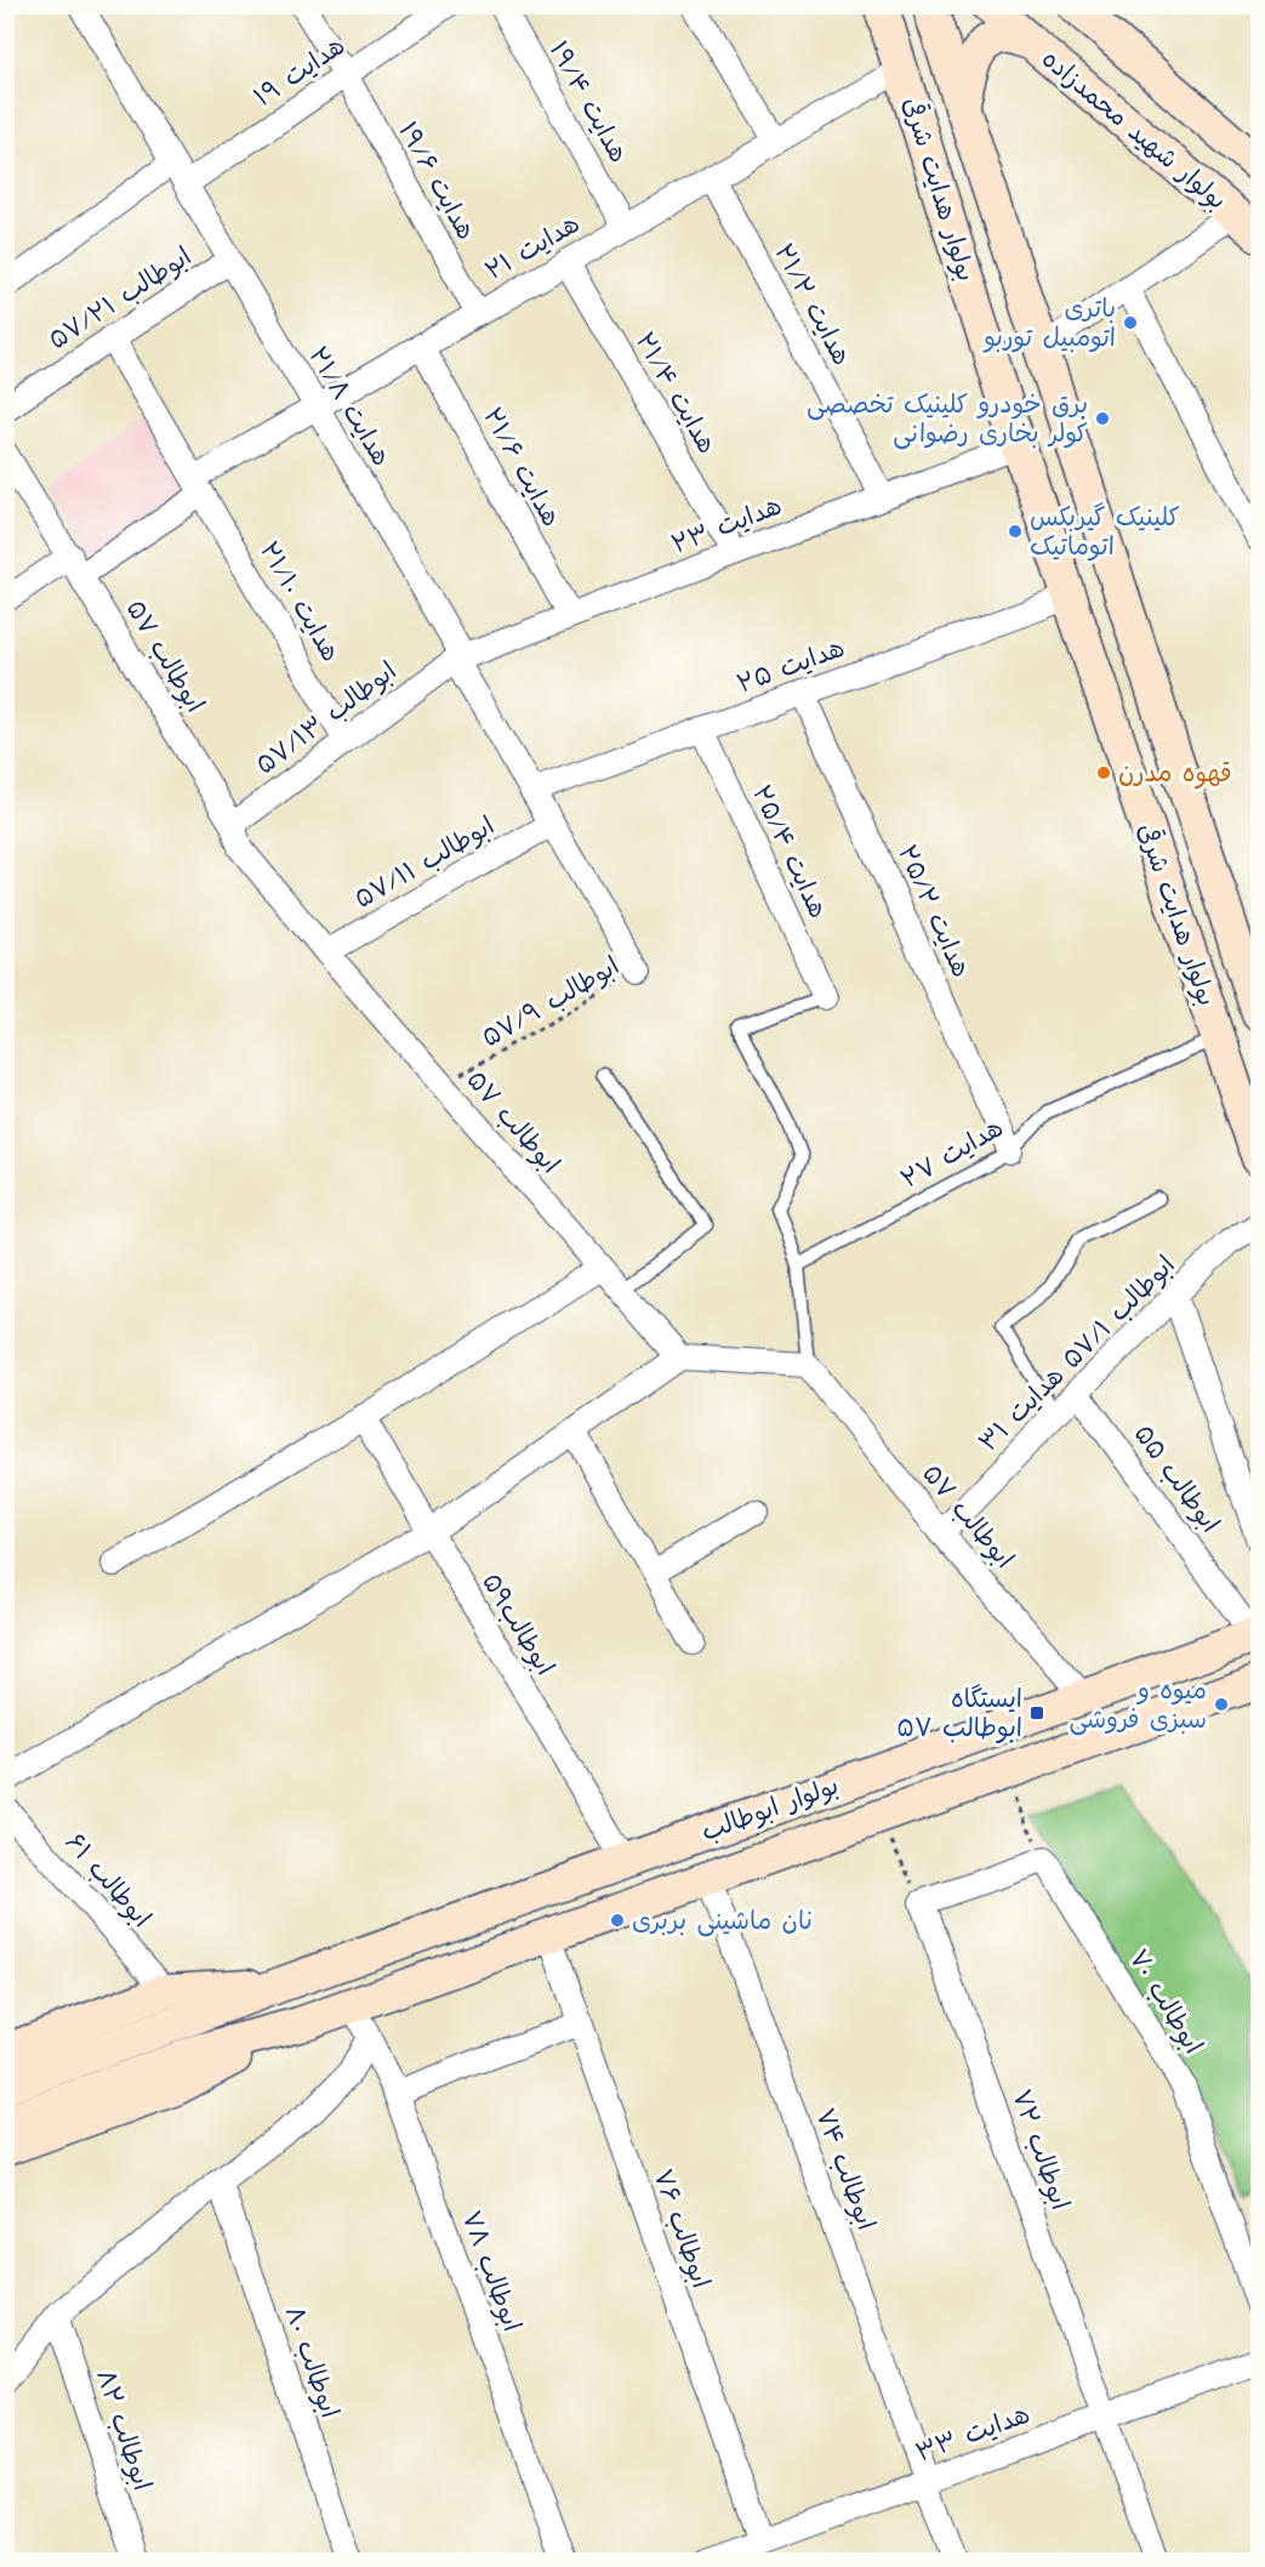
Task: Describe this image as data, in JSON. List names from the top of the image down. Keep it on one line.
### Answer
{"streets":{"main road":["بولوار شهید محمدزاده","بولوار هدایت شرقی","بولوار ابوطالب"],"street":["هدایت ۱۹","هدایت ۱۹/۴","هدایت ۱۹/۶","هدایت ۲۱","ابوطالب ۵۷/۲۱","هدایت ۲۱/۲","هدایت ۲۱/۴","هدایت ۲۱/۸","هدایت ۲۱/۶","هدایت ۲۳","هدایت ۲۱/۱۰","ابوطالب ۵۷","هدایت ۲۵","ابوطالب ۵۷/۱۳","هدایت ۲۵/۴","ابوطالب ۵۷/۱۱","هدایت ۲۵/۲","ابوطالب ۵۷/۱ هدایت ۳۱","ابوطالب ۵۵","ابوطالب۵۹","ابوطالب ۶۱","ابوطالب ۷۰","ابوطالب ۷۲","ابوطالب ۷۴","ابوطالب ۷۶","ابوطالب ۷۸","ابوطالب ۸۰","ابوطالب ۸۲","هدایت ۳۳"],"lane":["هدایت ۲۷"],"path":["ابوطالب ۵۷/۹"]},"crossings":[["هدایت ۱۹","هدایت ۱۹/۶"],["هدایت ۱۹","هدایت ۲۱/۸"],["هدایت ۱۹/۴","هدایت ۲۱"],["بولوار شهید محمدزاده","بولوار هدایت شرقی"],["هدایت ۱۹/۶","هدایت ۲۱"],["بولوار هدایت شرقی","هدایت ۲۱"],["بولوار هدایت شرقی","هدایت ۲۳"],["بولوار هدایت شرقی","هدایت ۲۵"],["بولوار هدایت شرقی","هدایت ۲۷"],["هدایت ۲۱","هدایت ۲۱/۲"],["هدایت ۲۱","هدایت ۲۱/۴"],["هدایت ۲۱","هدایت ۲۱/۸"],["هدایت ۲۱","هدایت ۲۱/۶"],["هدایت ۲۱","هدایت ۲۱/۱۰"],["هدایت ۲۱","ابوطالب ۵۷"],["ابوطالب ۵۷/۲۱","هدایت ۲۱/۸"],["ابوطالب ۵۷/۲۱","هدایت ۲۱/۱۰"],["هدایت ۲۱/۲","هدایت ۲۳"],["هدایت ۲۱/۴","هدایت ۲۳"],["هدایت ۲۱/۸","هدایت ۲۳"],["هدایت ۲۱/۸","هدایت ۲۵"],["هدایت ۲۱/۸","ابوطالب ۵۷/۱۳"],["هدایت ۲۱/۸","ابوطالب ۵۷/۱۱"],["هدایت ۲۱/۸","ابوطالب ۵۷/۹"],["هدایت ۲۱/۶","هدایت ۲۳"],["هدایت ۲۳","ابوطالب ۵۷/۱۳"],["هدایت ۲۱/۱۰","ابوطالب ۵۷/۱۳"],["ابوطالب ۵۷","ابوطالب ۵۷/۱۳"],["ابوطالب ۵۷","ابوطالب ۵۷/۱۱"],["ابوطالب ۵۷","ابوطالب ۵۷/۹"],["ابوطالب ۵۷","ابوطالب ۵۷/۱ هدایت ۳۱"],["ابوطالب ۵۷","بولوار ابوطالب"],["هدایت ۲۵","هدایت ۲۵/۴"],["هدایت ۲۵","هدایت ۲۵/۲"],["هدایت ۲۵/۲","هدایت ۲۷"],["ابوطالب ۵۷/۱ هدایت ۳۱","ابوطالب ۵۵"],["ابوطالب ۵۵","بولوار ابوطالب"],["ابوطالب۵۹","بولوار ابوطالب"],["بولوار ابوطالب","ابوطالب ۷۴"],["بولوار ابوطالب","ابوطالب ۷۶"],["بولوار ابوطالب","ابوطالب ۷۸"],["ابوطالب ۷۲","هدایت ۳۳"],["ابوطالب ۷۴","هدایت ۳۳"],["ابوطالب ۷۶","هدایت ۳۳"]],"places":{"other":["باتری اتومبیل توربو","برق خودرو کلینیک تخصصی کولر بخاری رضوانی","کلینیک گیربکس اتوماتیک","قهوه مدرن","میوه و سبزی فروشی","نان ماشینی بربری"],"transit":["ایستگاه ابوطالب ۵۷"]}}
